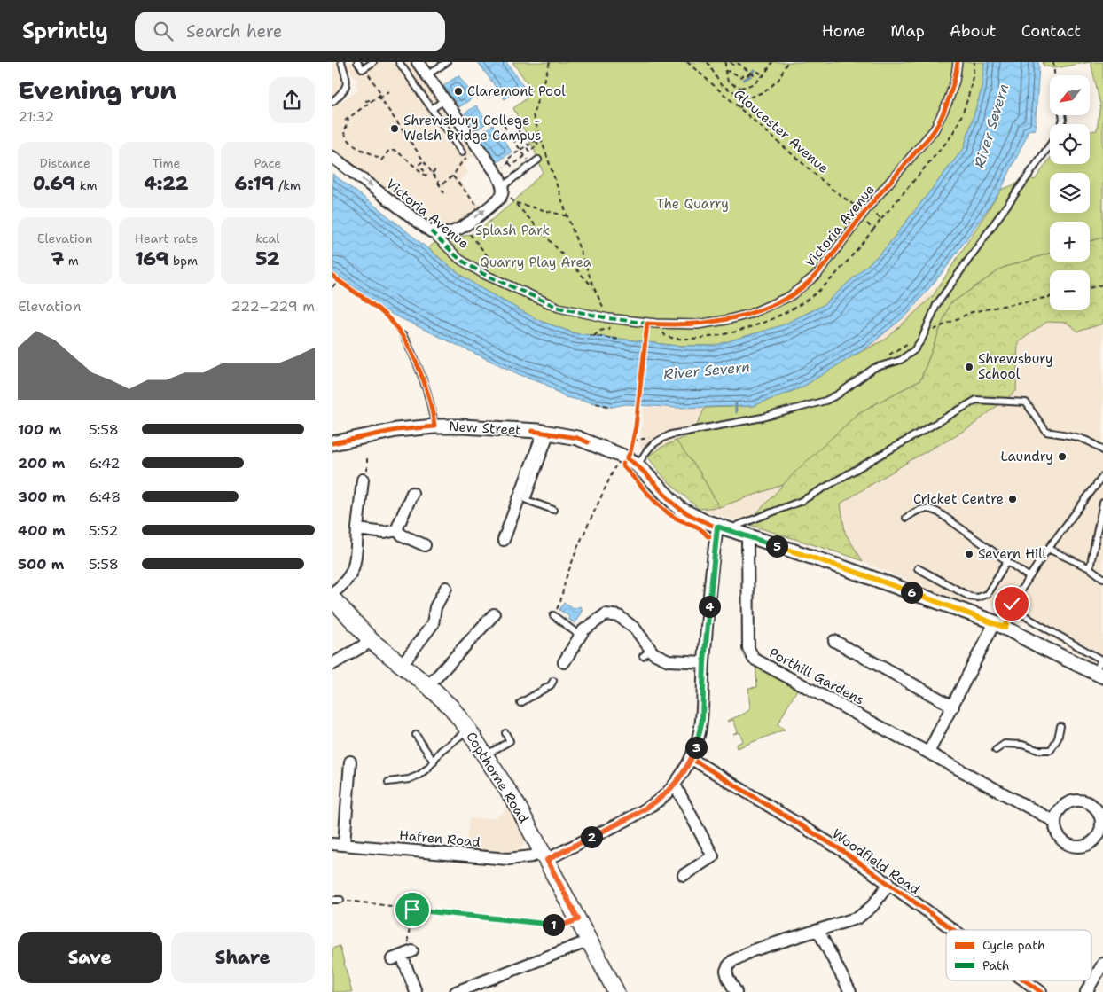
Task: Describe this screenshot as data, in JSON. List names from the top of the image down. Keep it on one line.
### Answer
{"streets":{"main road":["Copthorne Road"],"street":["Victoria Avenue","New Street","Porthill Gardens","Hafren Road","Woodfield Road"],"path":["Gloucester Avenue"]},"crossings":[["Gloucester Avenue","Victoria Avenue"],["New Street","Porthill Gardens"],["New Street","Hafren Road"],["Copthorne Road","Hafren Road"],["Hafren Road","Woodfield Road"]],"water":["River Severn"],"parks":["The Quarry","Splash Park","Quarry Play Area"],"places":["Claremont Pool","Shrewsbury College - Welsh Bridge Campus","Shrewsbury School","Laundry","Cricket Centre","Severn Hill"],"legend":["Cycle path","Path"],"north":"bottom left","page":{"header":"Sprintly","search":"Search here","nav":["Home","Map","About","Contact"],"heading":["Evening run","21:32"],"map_buttons":["+","−"],"stats":[["Distance","0.69 km"],["Time","4:22"],["Pace","6:19 /km"],["Elevation","7 m"],["Heart rate","169 bpm"],["kcal","52"]],"chart":["Elevation","222–229 m"],"list":[{"name":"100 m","note":"5:58"},{"name":"200 m","note":"6:42"},{"name":"300 m","note":"6:48"},{"name":"400 m","note":"5:52"},{"name":"500 m","note":"5:58"}],"pins":["5","6","4","3","2","1"],"buttons":["Save","Share"]}}
